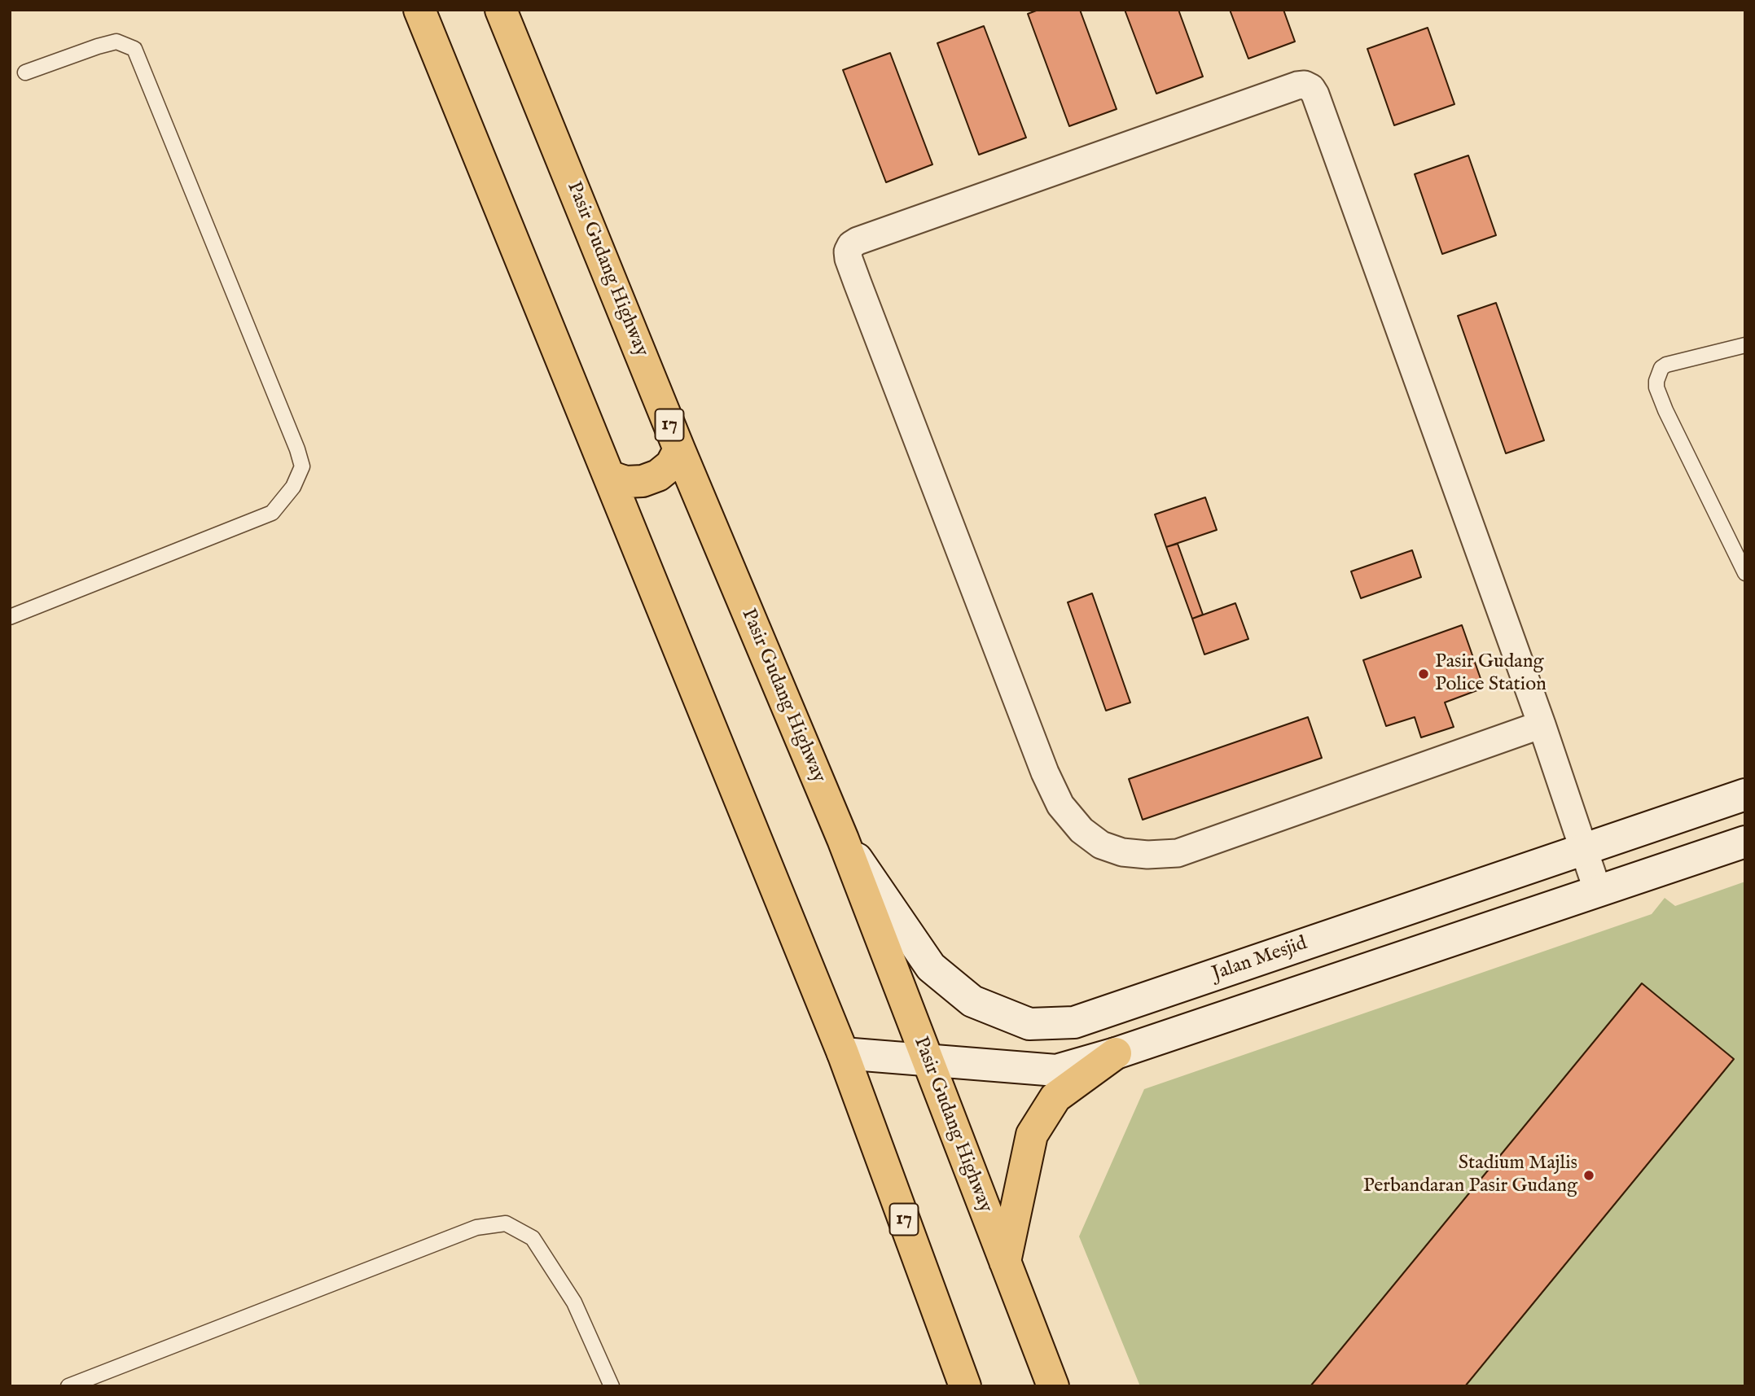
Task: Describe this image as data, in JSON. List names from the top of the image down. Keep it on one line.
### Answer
{"streets":{"main road":["Pasir Gudang Highway","17","Jalan Mesjid"]},"crossings":[["Pasir Gudang Highway","Jalan Mesjid"]],"places":["Pasir Gudang Police Station","Stadium Majlis Perbandaran Pasir Gudang"]}
